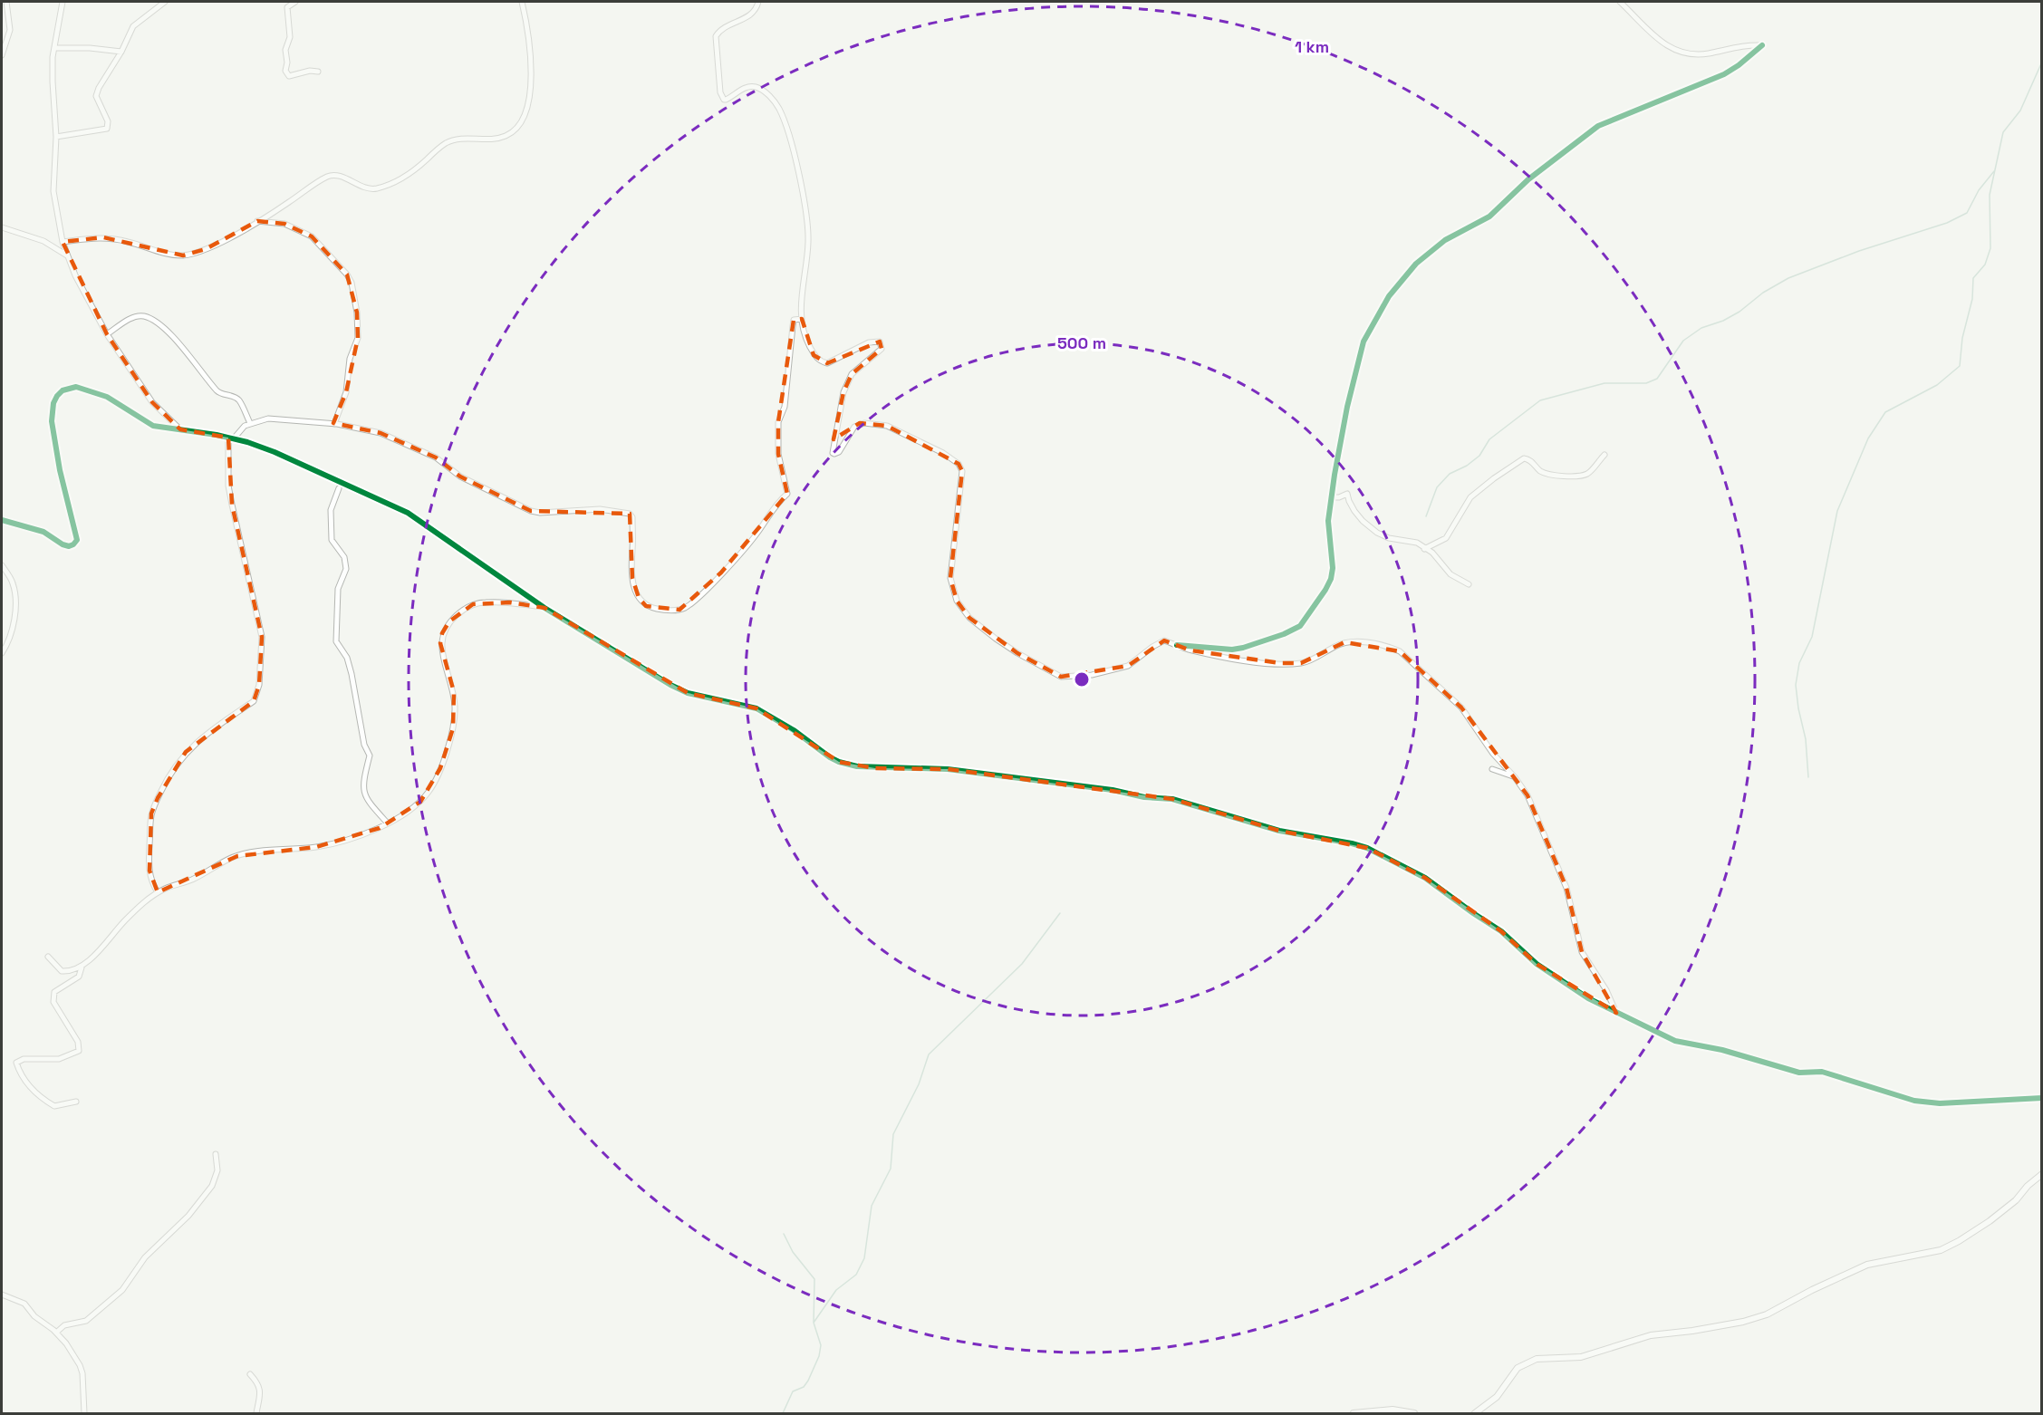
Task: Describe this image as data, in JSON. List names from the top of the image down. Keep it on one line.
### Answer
{"rings":["1 km","500 m"]}
